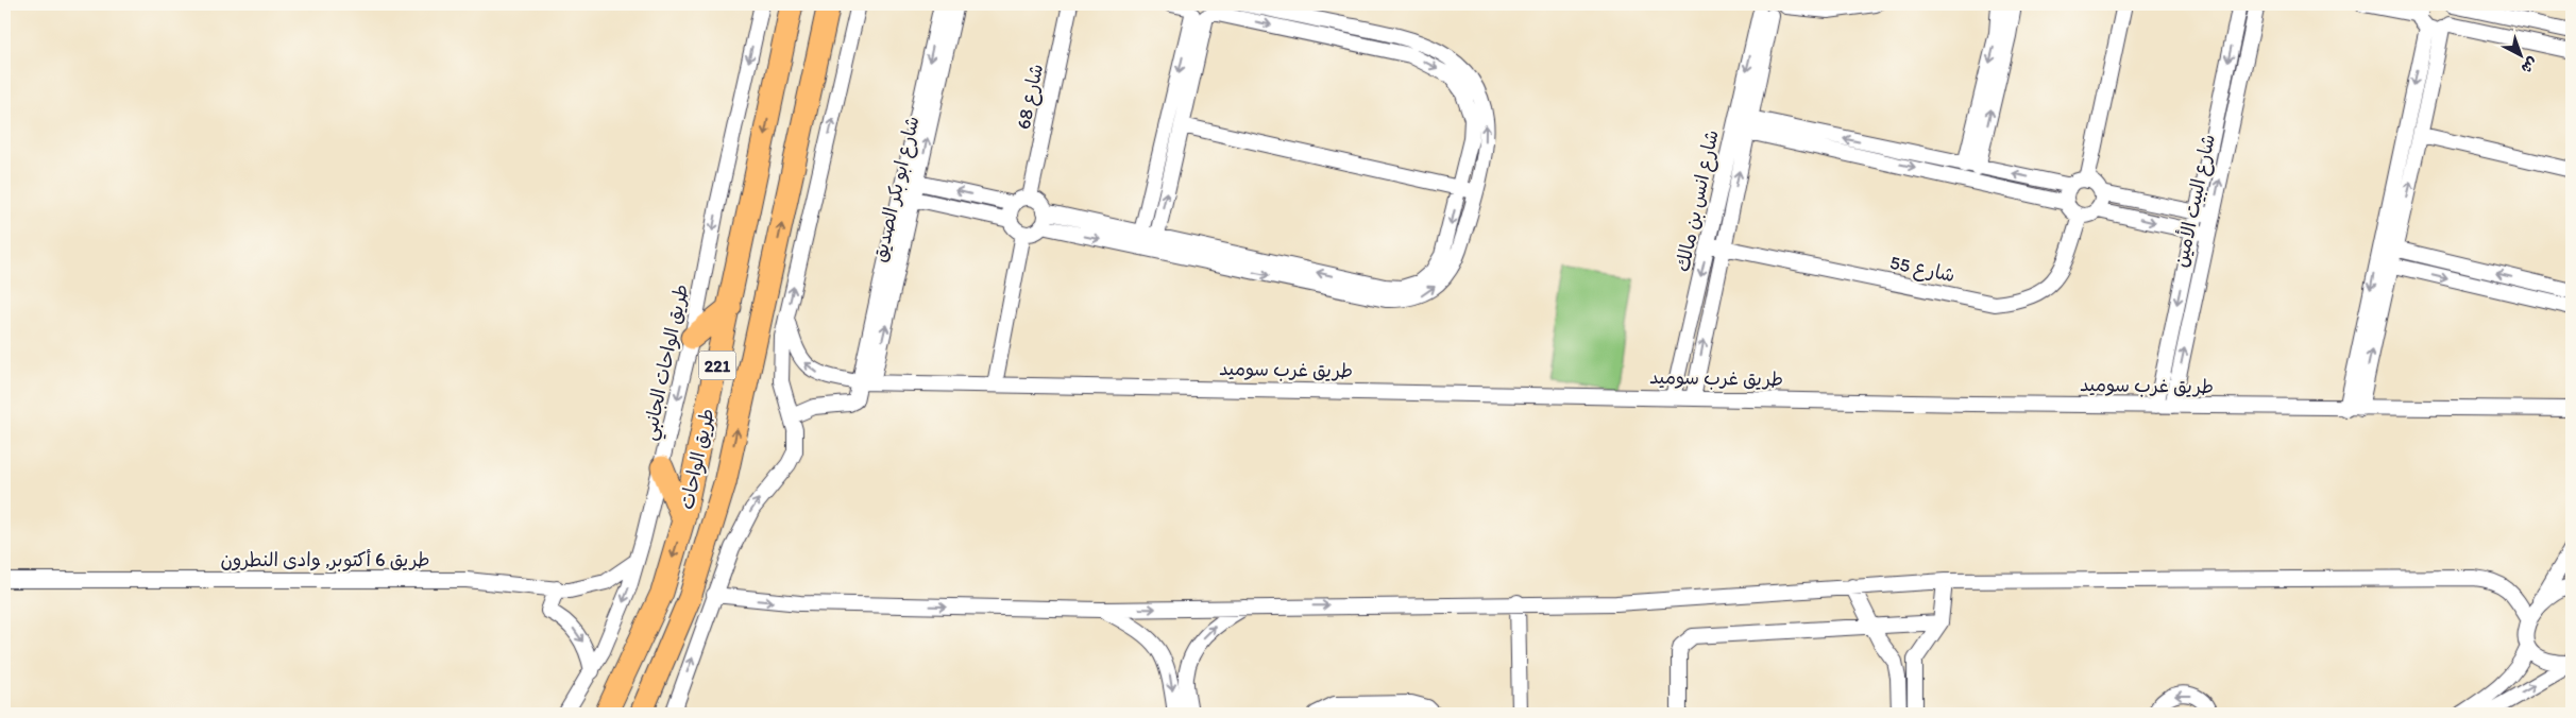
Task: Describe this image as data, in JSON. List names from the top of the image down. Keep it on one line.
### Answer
{"streets":{"highway":["221","طريق الواحات"],"street":["شارع 68","شارع ابو بكر الصديق","شارع انس بن مالك","شارع البيت الأمين","شارع 55","طريق الواحات الجانبي","طريق غرب سوميد","طريق 6 أكتوبر, وادى النطرون"]},"crossings":[["شارع ابو بكر الصديق","طريق غرب سوميد"],["شارع انس بن مالك","شارع 55"],["شارع انس بن مالك","طريق غرب سوميد"],["شارع البيت الأمين","طريق غرب سوميد"],["طريق الواحات الجانبي","طريق 6 أكتوبر, وادى النطرون"]],"north":"bottom right"}
